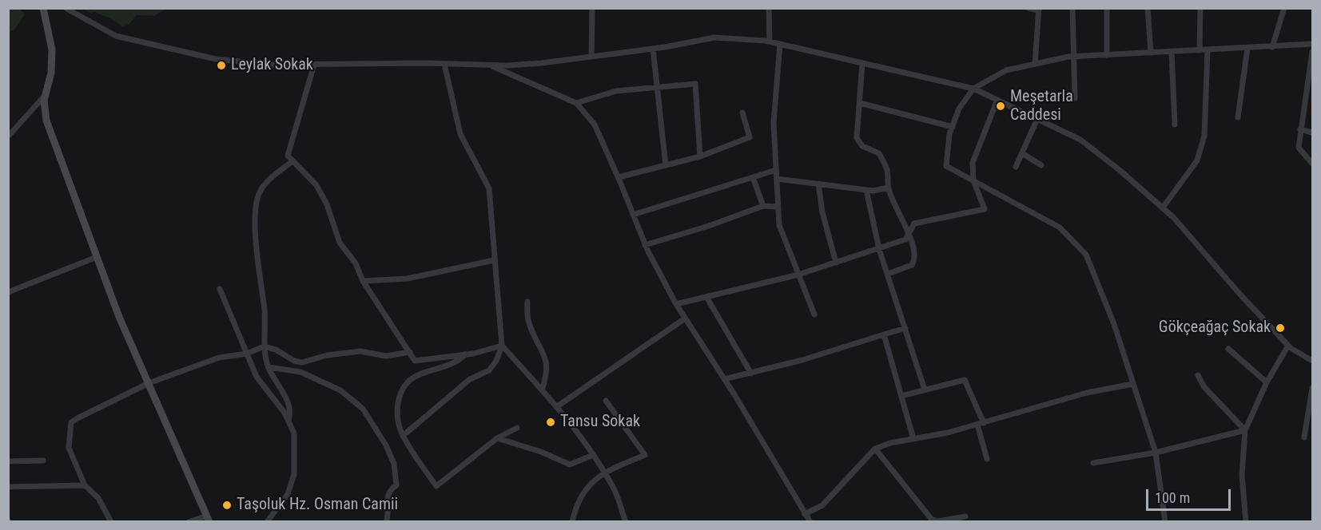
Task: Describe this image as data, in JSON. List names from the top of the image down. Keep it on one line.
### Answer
{"places":["Leylak Sokak","Meşetarla Caddesi","Gökçeağaç Sokak","Tansu Sokak","Taşoluk Hz. Osman Camii"],"scale_bar":"100 m"}
